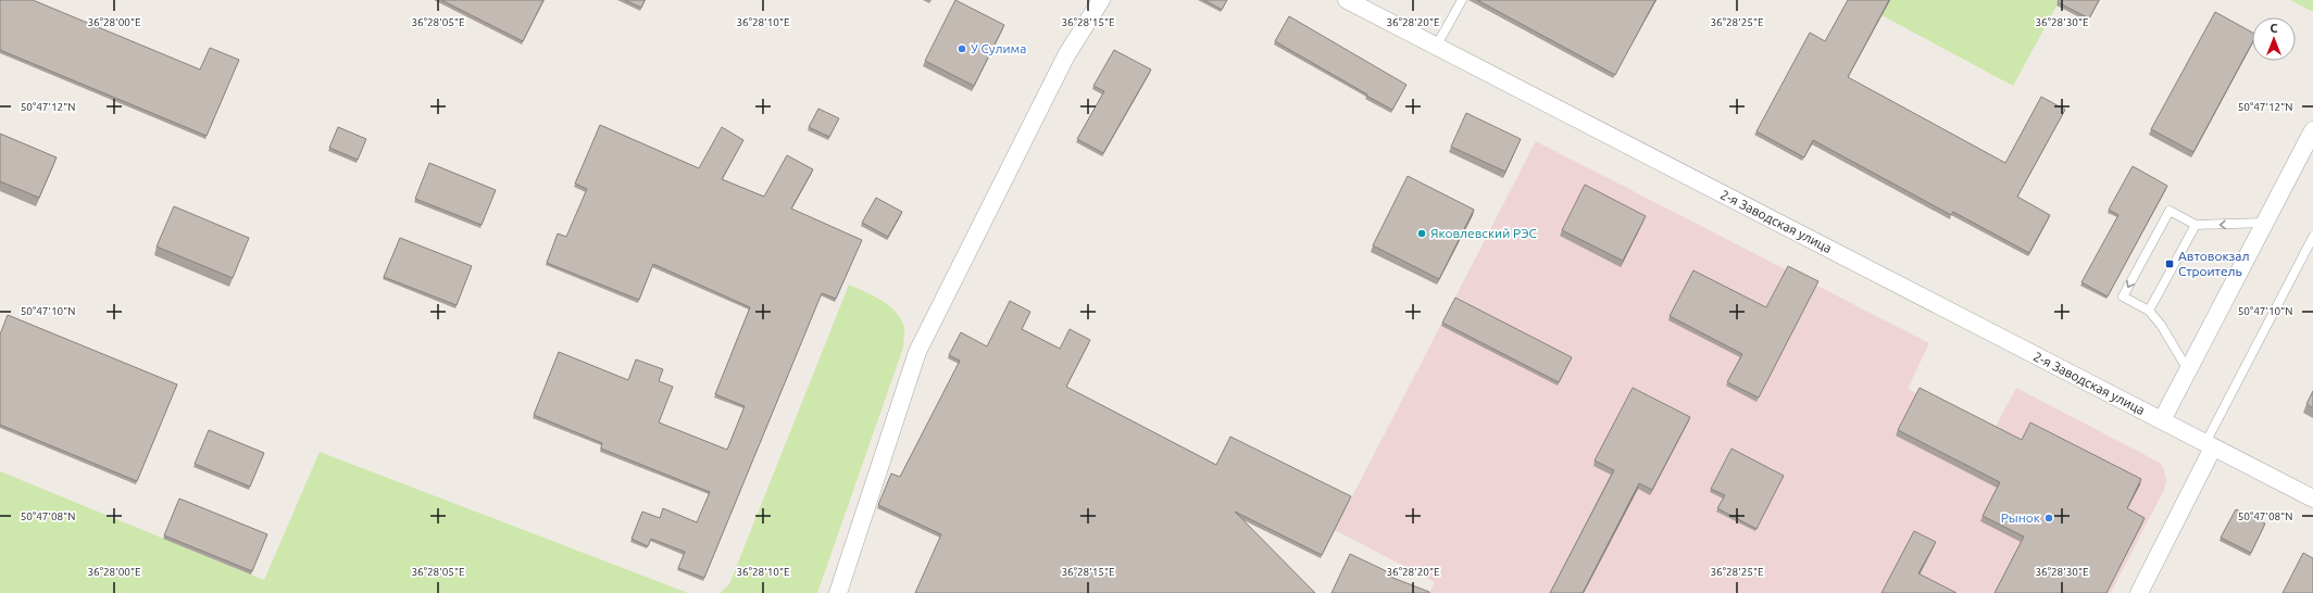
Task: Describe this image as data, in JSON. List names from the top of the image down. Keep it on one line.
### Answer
{"streets":{"street":["2-я Заводская улица"]},"places":{"other":["У Сулима","Яковлевский РЭС","Рынок"],"transit":["Автовокзал Строитель"]},"north":"top","coordinates":["36°28'00\"E","36°28'05\"E","36°28'10\"E","36°28'15\"E","36°28'20\"E","36°28'25\"E","36°28'30\"E","50°47'12\"N","50°47'10\"N","50°47'08\"N"]}
